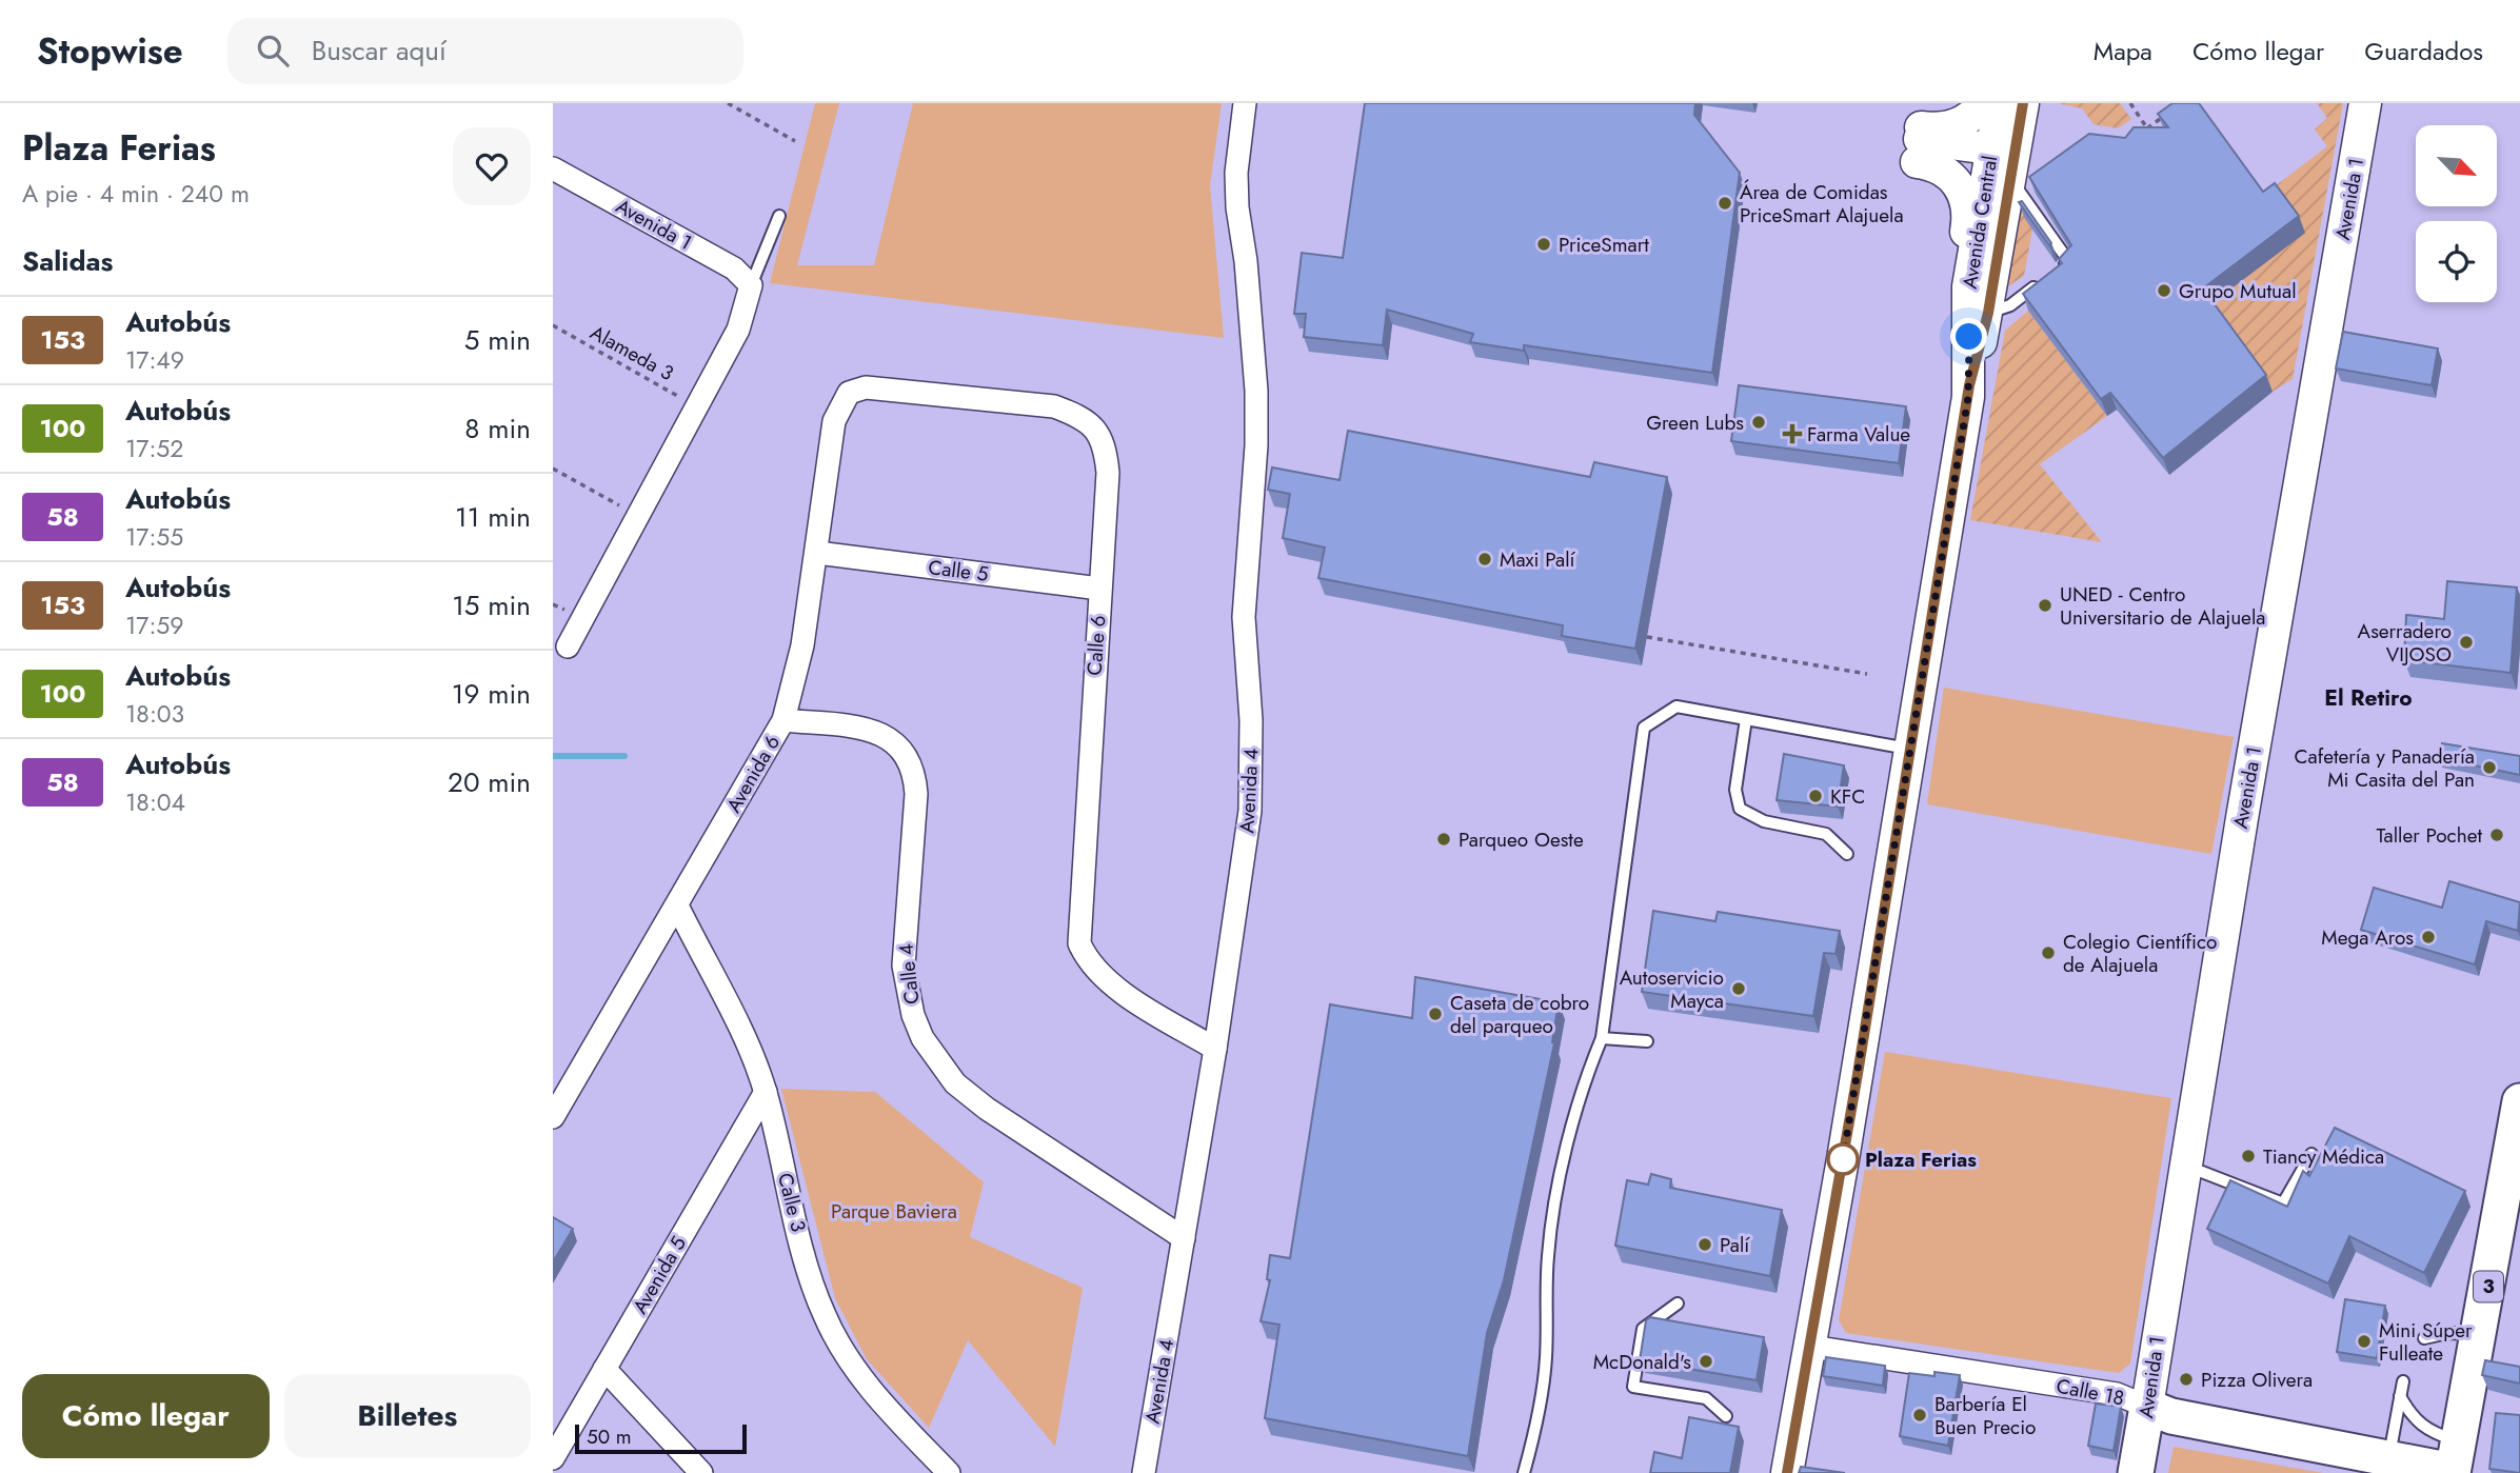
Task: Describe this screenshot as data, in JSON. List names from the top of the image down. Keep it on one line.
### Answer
{"streets":{"main road":["Avenida 1","3","Calle 18"],"street":["Avenida Central","Calle 5","Calle 6","Avenida 6","Avenida 4","Calle 4","Calle 3","Avenida 5"],"path":["Alameda 3"]},"crossings":[["Avenida 1","Calle 18"],["Avenida Central","Calle 18"],["Calle 5","Calle 6"],["Calle 5","Avenida 6"],["Calle 6","Avenida 6"],["Calle 6","Avenida 4"],["Avenida 6","Calle 4"],["Avenida 6","Calle 3"],["Avenida 4","Calle 4"],["Calle 3","Avenida 5"],["3","Calle 18"]],"districts":["El Retiro"],"parks":["Parque Baviera"],"places":{"other":["Área de Comidas PriceSmart Alajuela","PriceSmart","Grupo Mutual","Green Lubs","Maxi Palí","UNED - Centro Universitario de Alajuela","Aserradero VIJOSO","Cafetería y Panadería Mi Casita del Pan","KFC","Taller Pochet","Parqueo Oeste","Mega Aros","Colegio Científico de Alajuela","Autoservicio Mayca","Caseta de cobro del parqueo","Tiancy Médica","Plaza Ferias","Palí","Mini Súper Fulleate","McDonald's","Pizza Olivera","Barbería El Buen Precio"],"health":["Farma Value"]},"lines":["bus line 153"],"scale_bar":"50 m","north":"bottom right","page":{"header":"Stopwise","search":"Buscar aquí","nav":["Mapa","Cómo llegar","Guardados"],"heading":[["Plaza Ferias","A pie · 4 min · 240 m"],"Salidas"],"list":[{"mark":"153","name":"Autobús","note":"17:49","value":"5 min"},{"mark":"100","name":"Autobús","note":"17:52","value":"8 min"},{"mark":"58","name":"Autobús","note":"17:55","value":"11 min"},{"mark":"153","name":"Autobús","note":"17:59","value":"15 min"},{"mark":"100","name":"Autobús","note":"18:03","value":"19 min"},{"mark":"58","name":"Autobús","note":"18:04","value":"20 min"}],"buttons":["Cómo llegar","Billetes"],"scale":"50 m"}}
